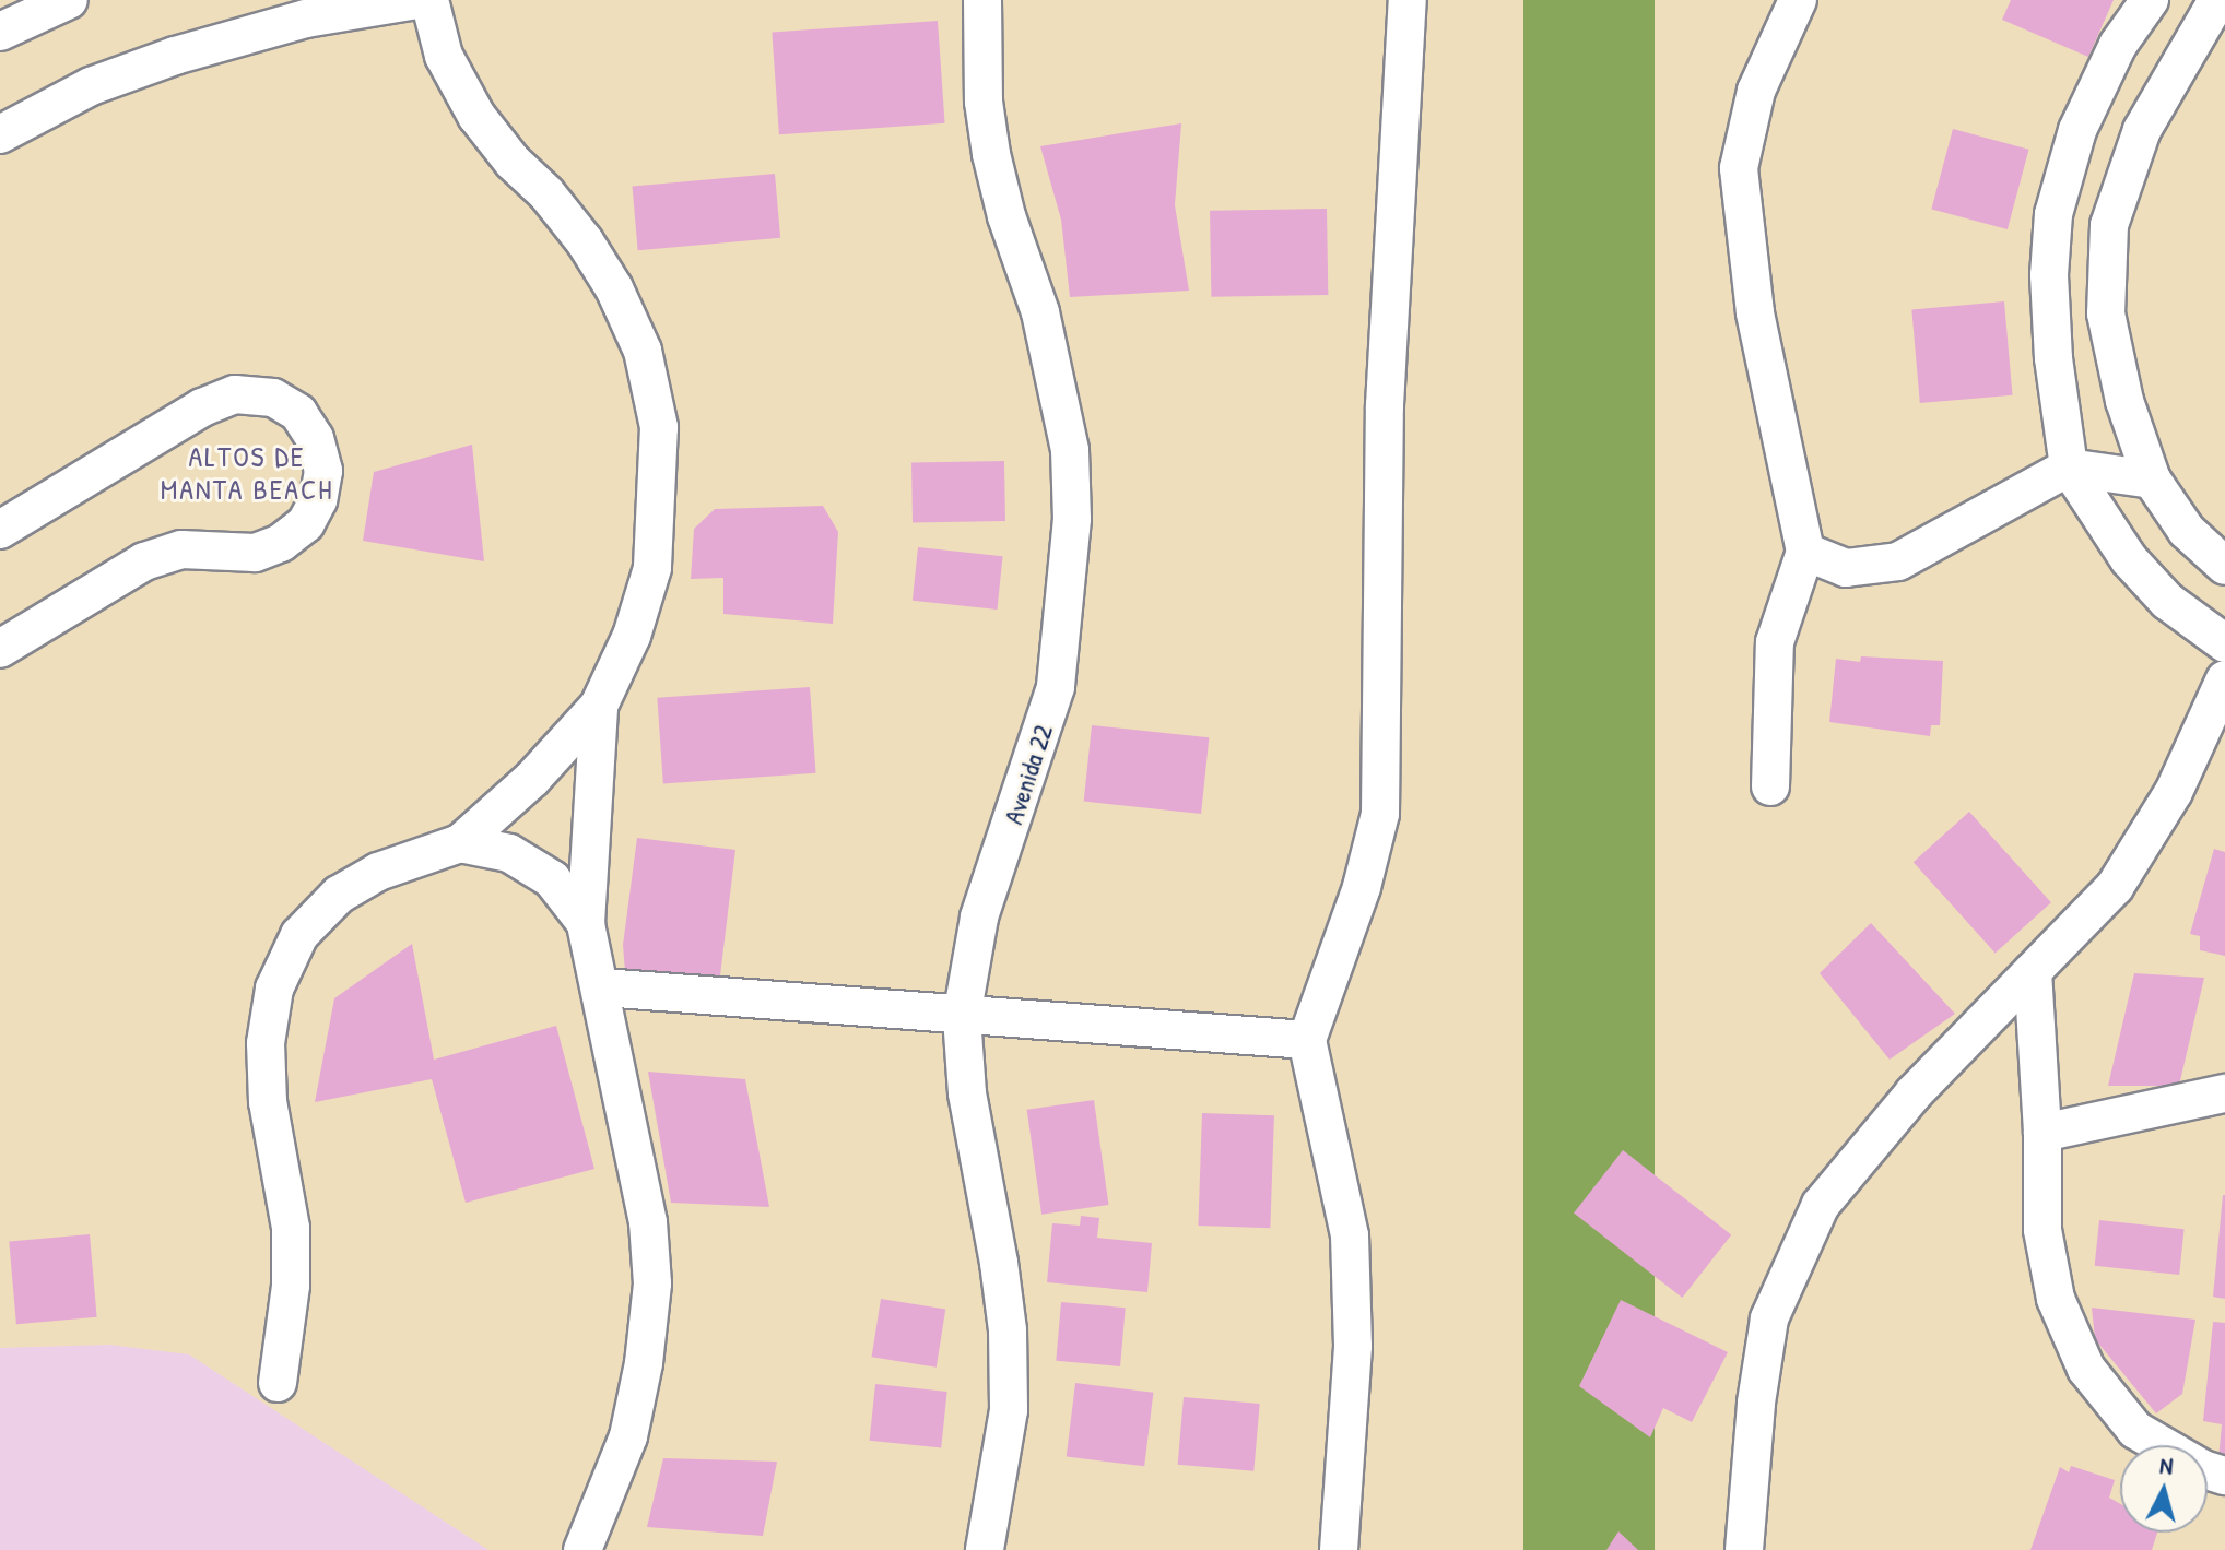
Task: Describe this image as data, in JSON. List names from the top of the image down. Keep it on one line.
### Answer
{"streets":{"street":["Avenida 22"]},"districts":["ALTOS DE MANTA BEACH"],"north":"top"}
